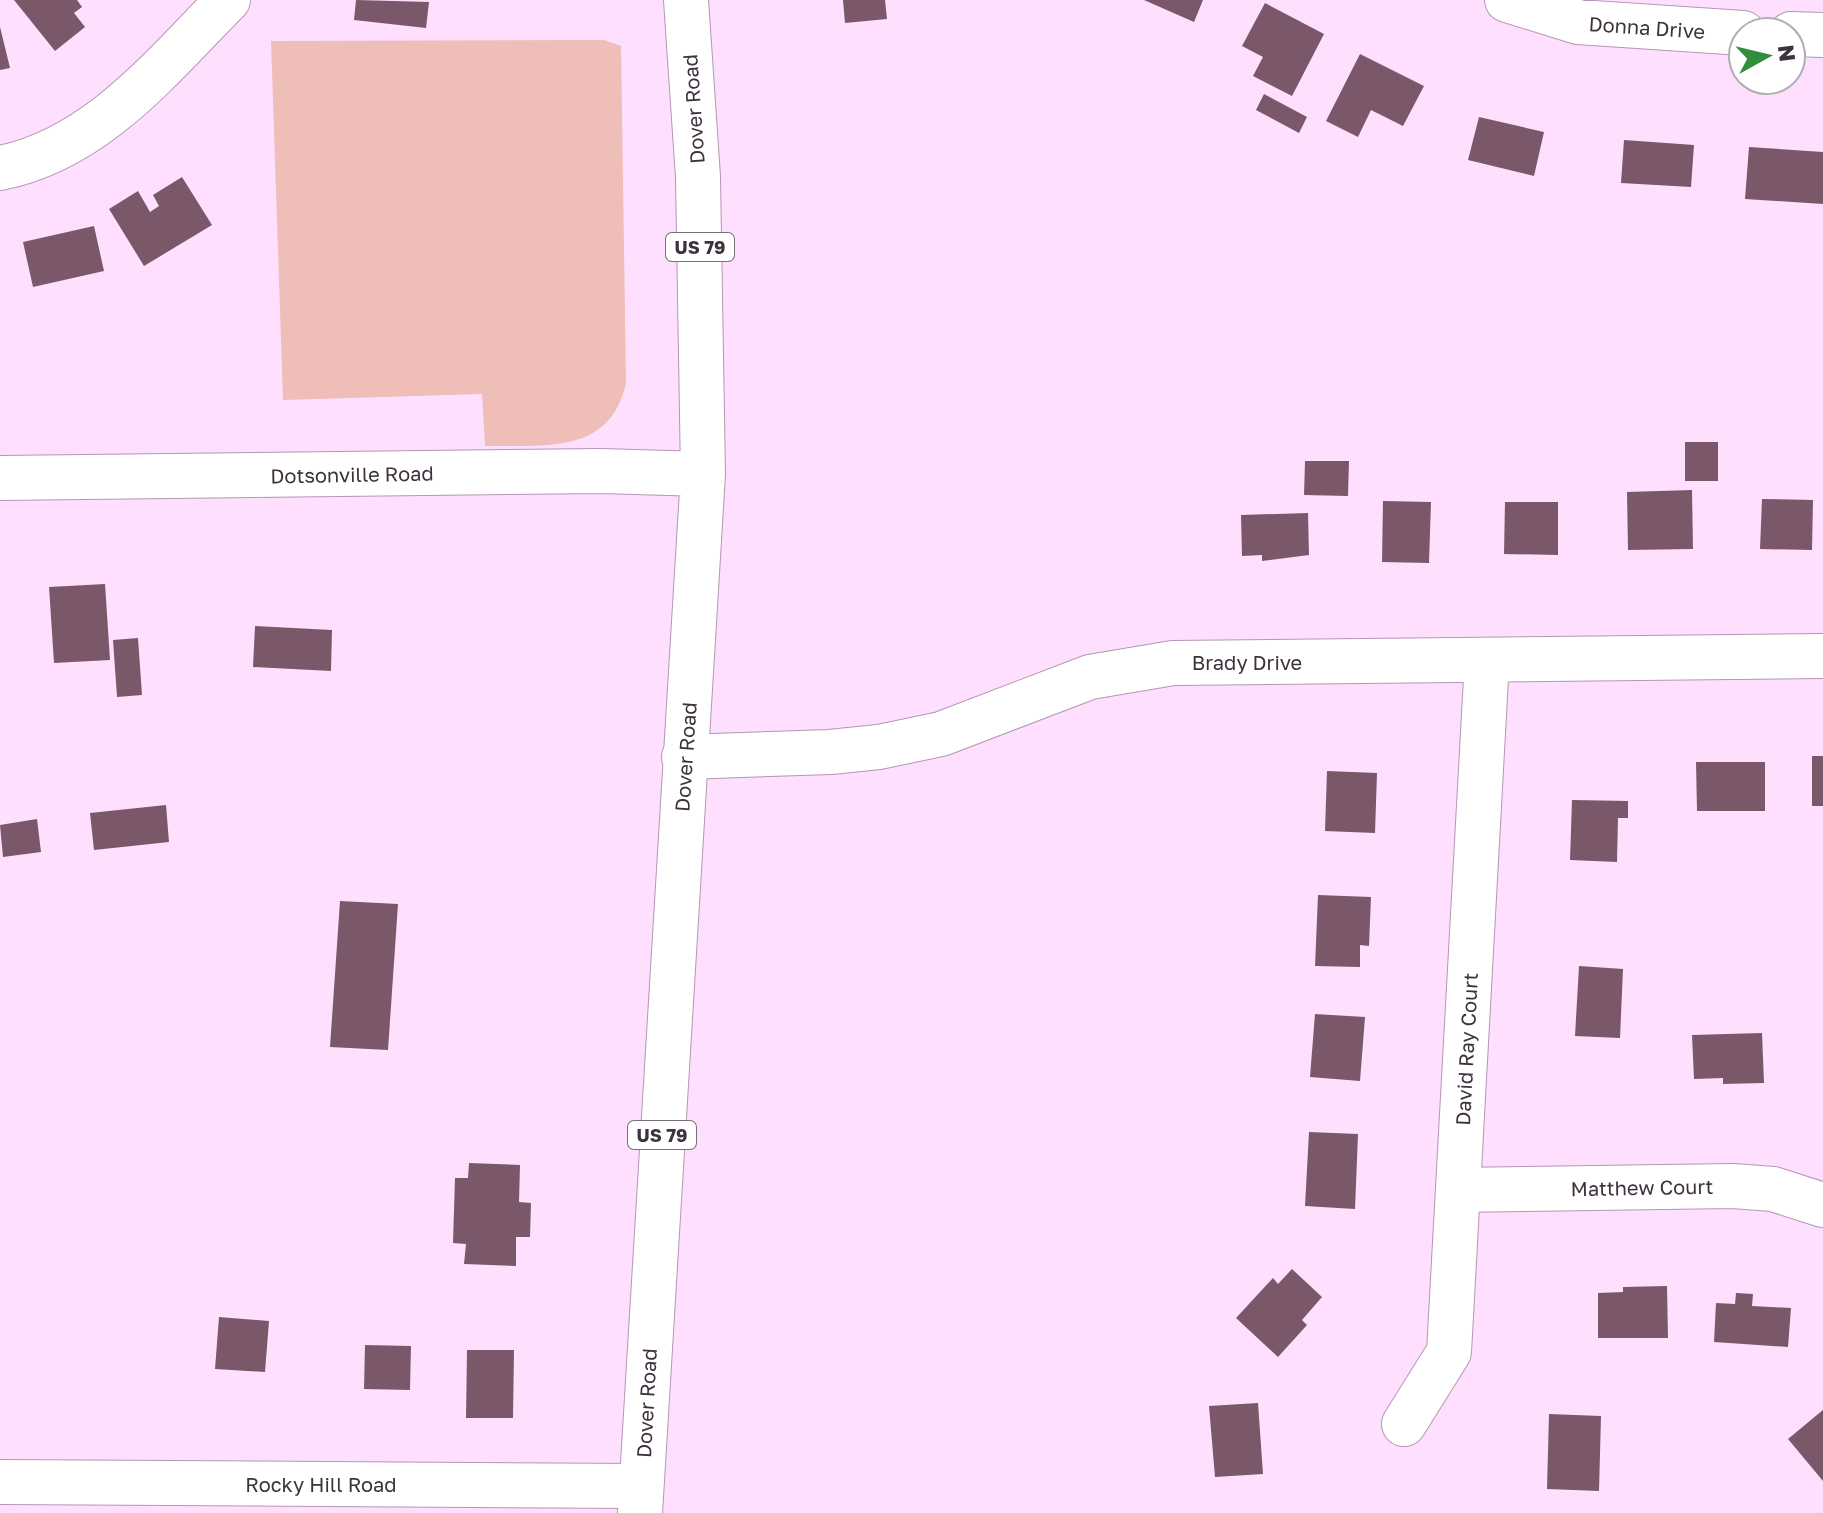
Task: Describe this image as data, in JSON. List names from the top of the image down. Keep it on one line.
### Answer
{"streets":{"street":["Donna Drive","Dover Road","US 79","Dotsonville Road","Brady Drive","David Ray Court","Matthew Court","Rocky Hill Road"]},"crossings":[["Dover Road","Dotsonville Road"],["Dover Road","Brady Drive"],["Dover Road","Rocky Hill Road"],["Brady Drive","David Ray Court"],["David Ray Court","Matthew Court"]],"north":"right"}
